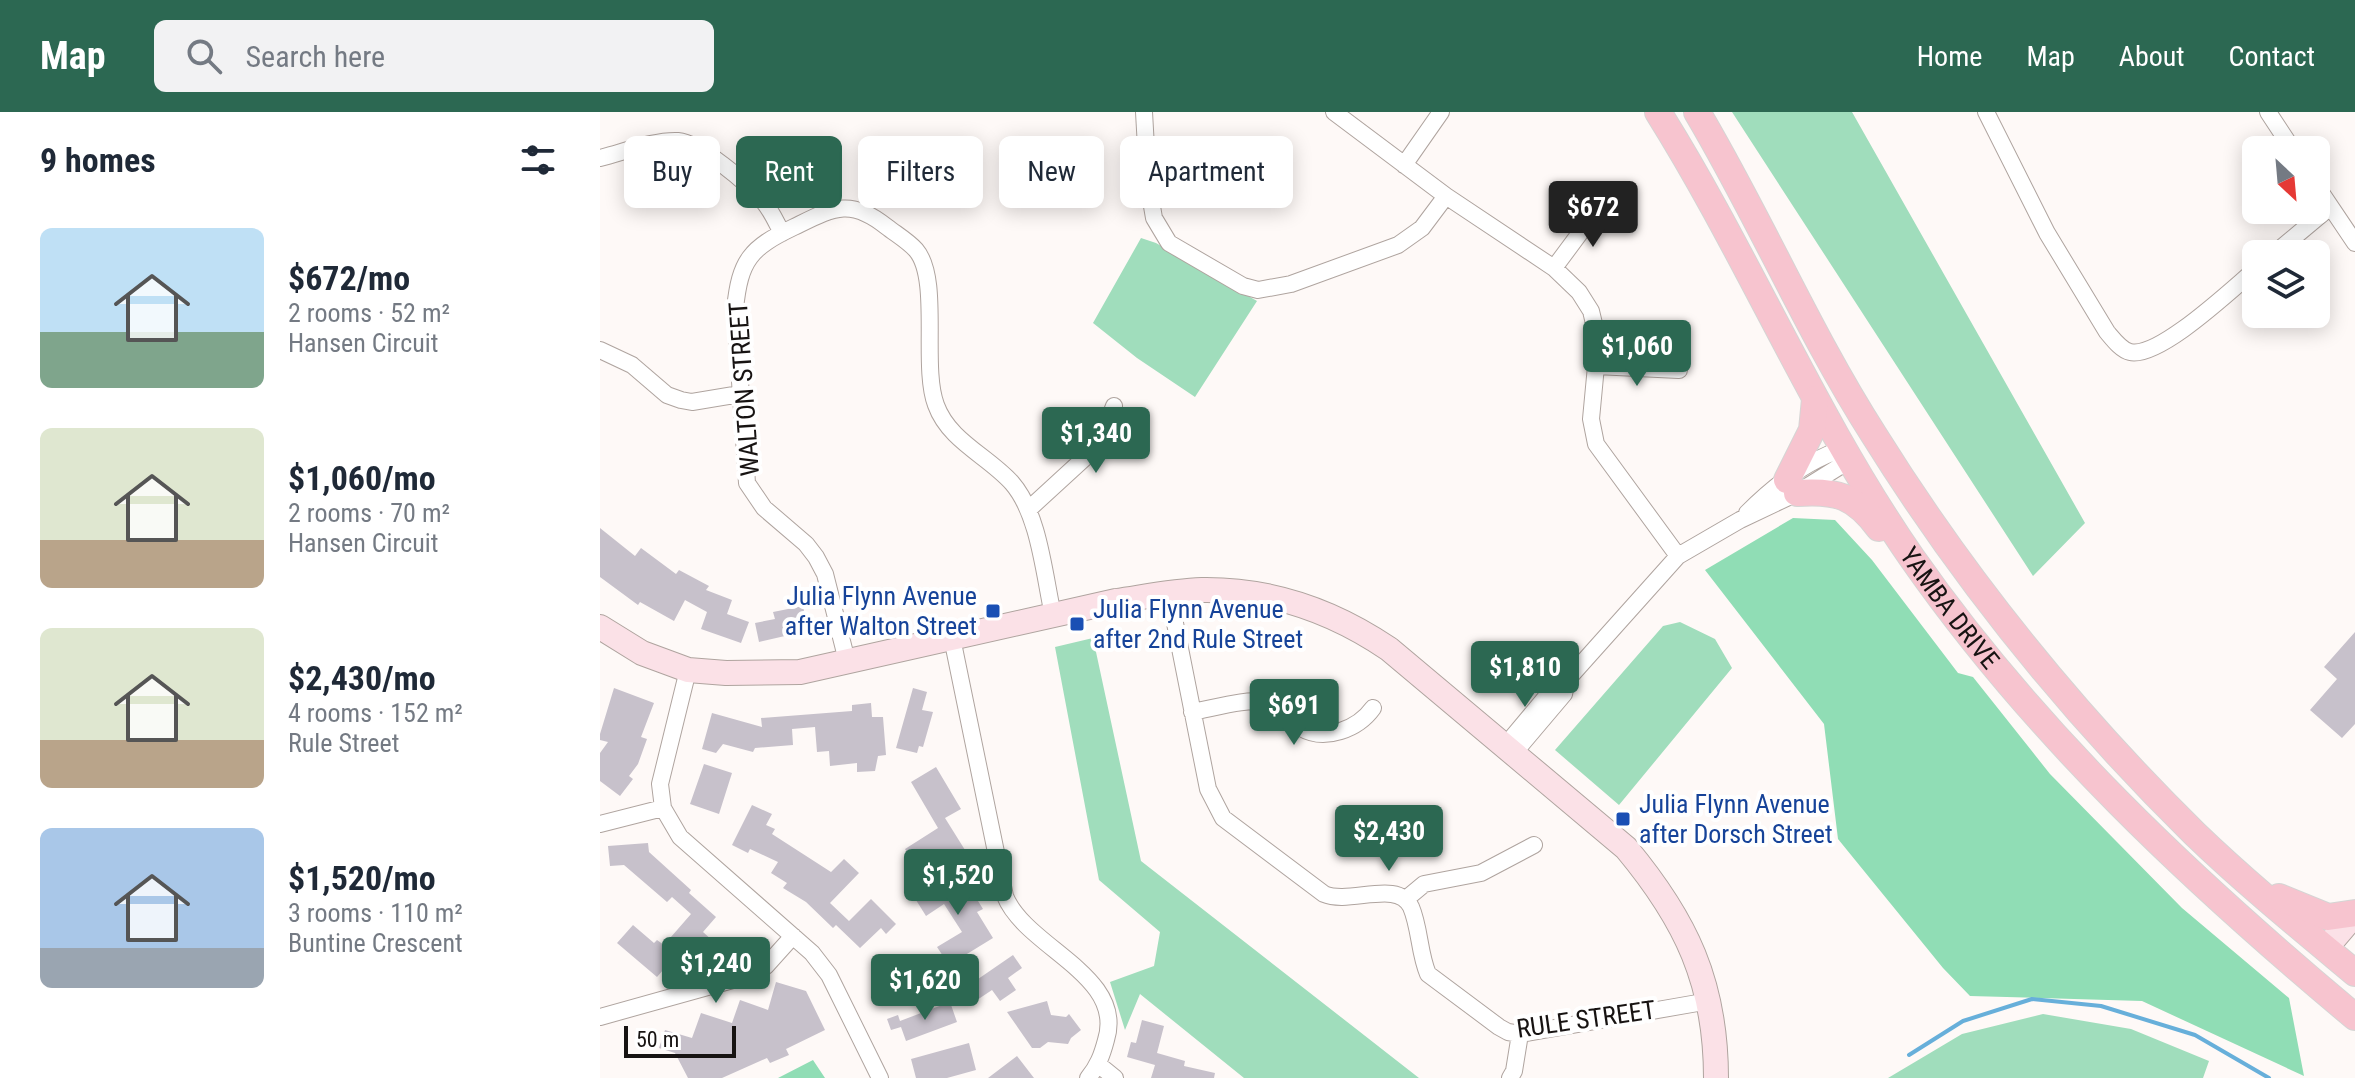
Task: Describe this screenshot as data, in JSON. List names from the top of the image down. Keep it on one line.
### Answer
{"streets":{"main road":["YAMBA DRIVE"],"street":["WALTON STREET","RULE STREET"]},"places":{"transit":["Julia Flynn Avenue after Walton Street","Julia Flynn Avenue after 2nd Rule Street","Julia Flynn Avenue after Dorsch Street"]},"scale_bar":"50 m","north":"bottom right","page":{"header":"Map","search":"Search here","nav":["Home","Map","About","Contact"],"heading":"9 homes","chip":["Buy","Rent","Filters","New","Apartment"],"price":["$672","$1,060","$1,340","$1,810","$691","$2,430","$1,520","$1,240","$1,620"],"list":[{"name":"$672/mo","note":"2 rooms · 52 m² · Hansen Circuit"},{"name":"$1,060/mo","note":"2 rooms · 70 m² · Hansen Circuit"},{"name":"$2,430/mo","note":"4 rooms · 152 m² · Rule Street"},{"name":"$1,520/mo","note":"3 rooms · 110 m² · Buntine Crescent"}],"scale":"50 m"}}
